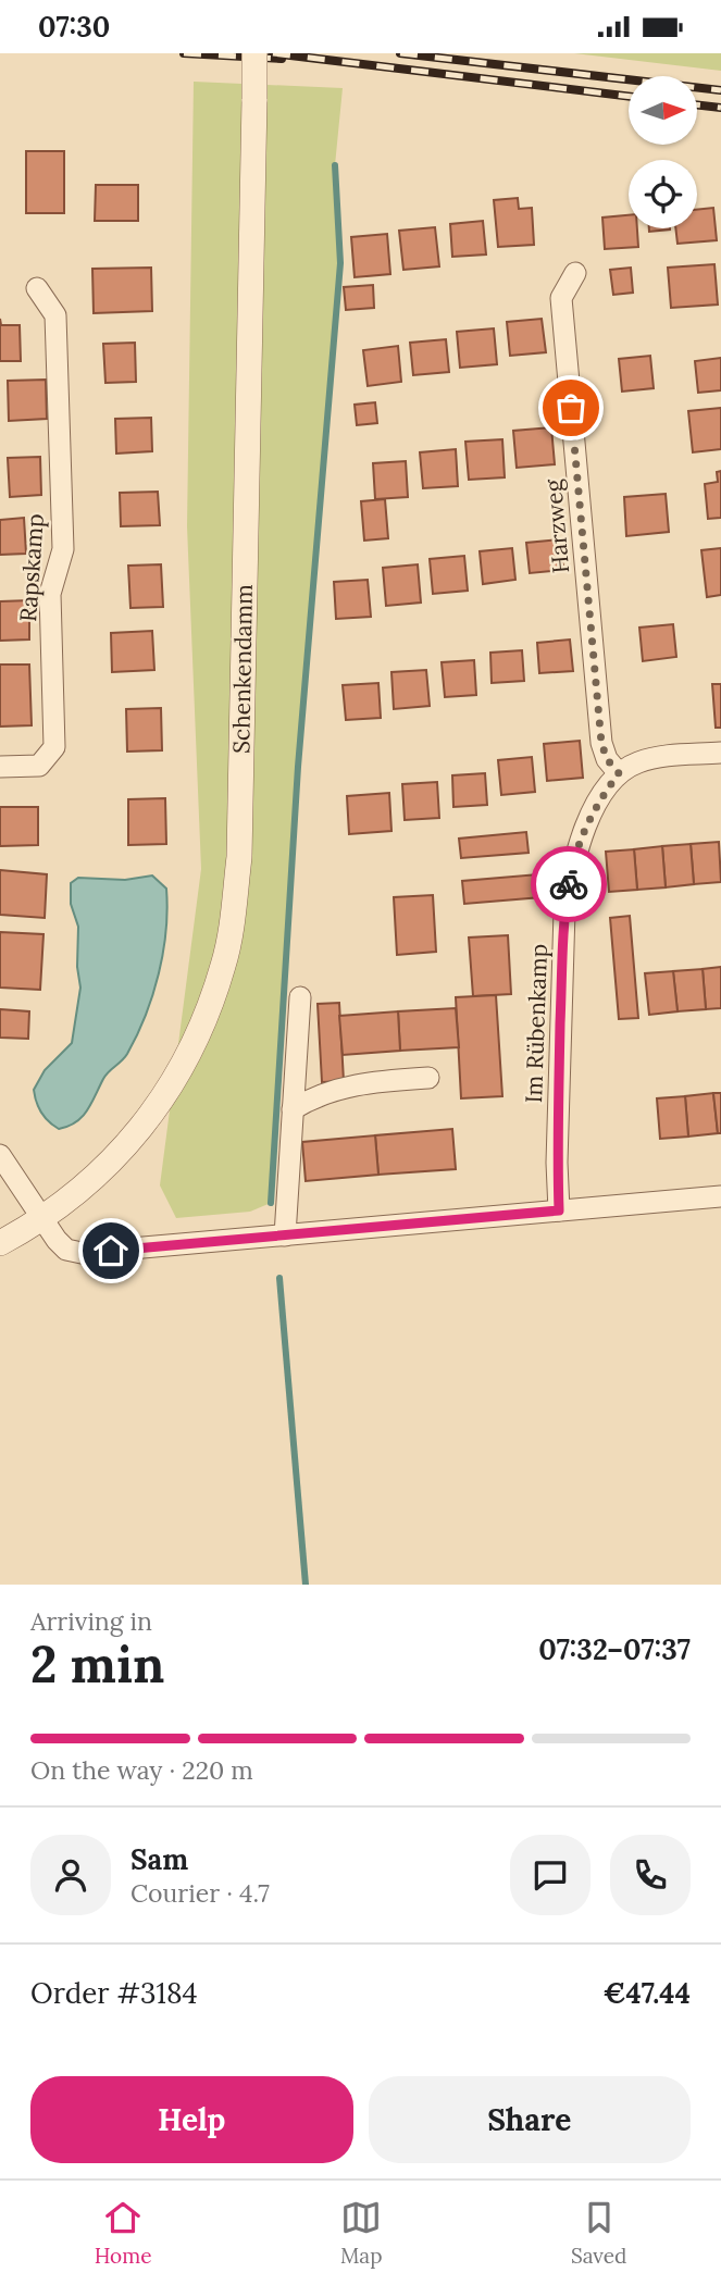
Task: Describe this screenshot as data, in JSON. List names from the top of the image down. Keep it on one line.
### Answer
{"streets":{"street":["Harzweg","Rapskamp","Schenkendamm","Im Rübenkamp"]},"crossings":[["Harzweg","Im Rübenkamp"]],"north":"right","page":{"status":"07:30","heading":["2 min","Arriving in","07:32–07:37"],"panel":["Sam","Courier · 4.7","Order #3184","€47.44"],"bar":"On the way · 220 m","buttons":["Help","Share"],"tabs":["Home","Map","Saved"]}}
